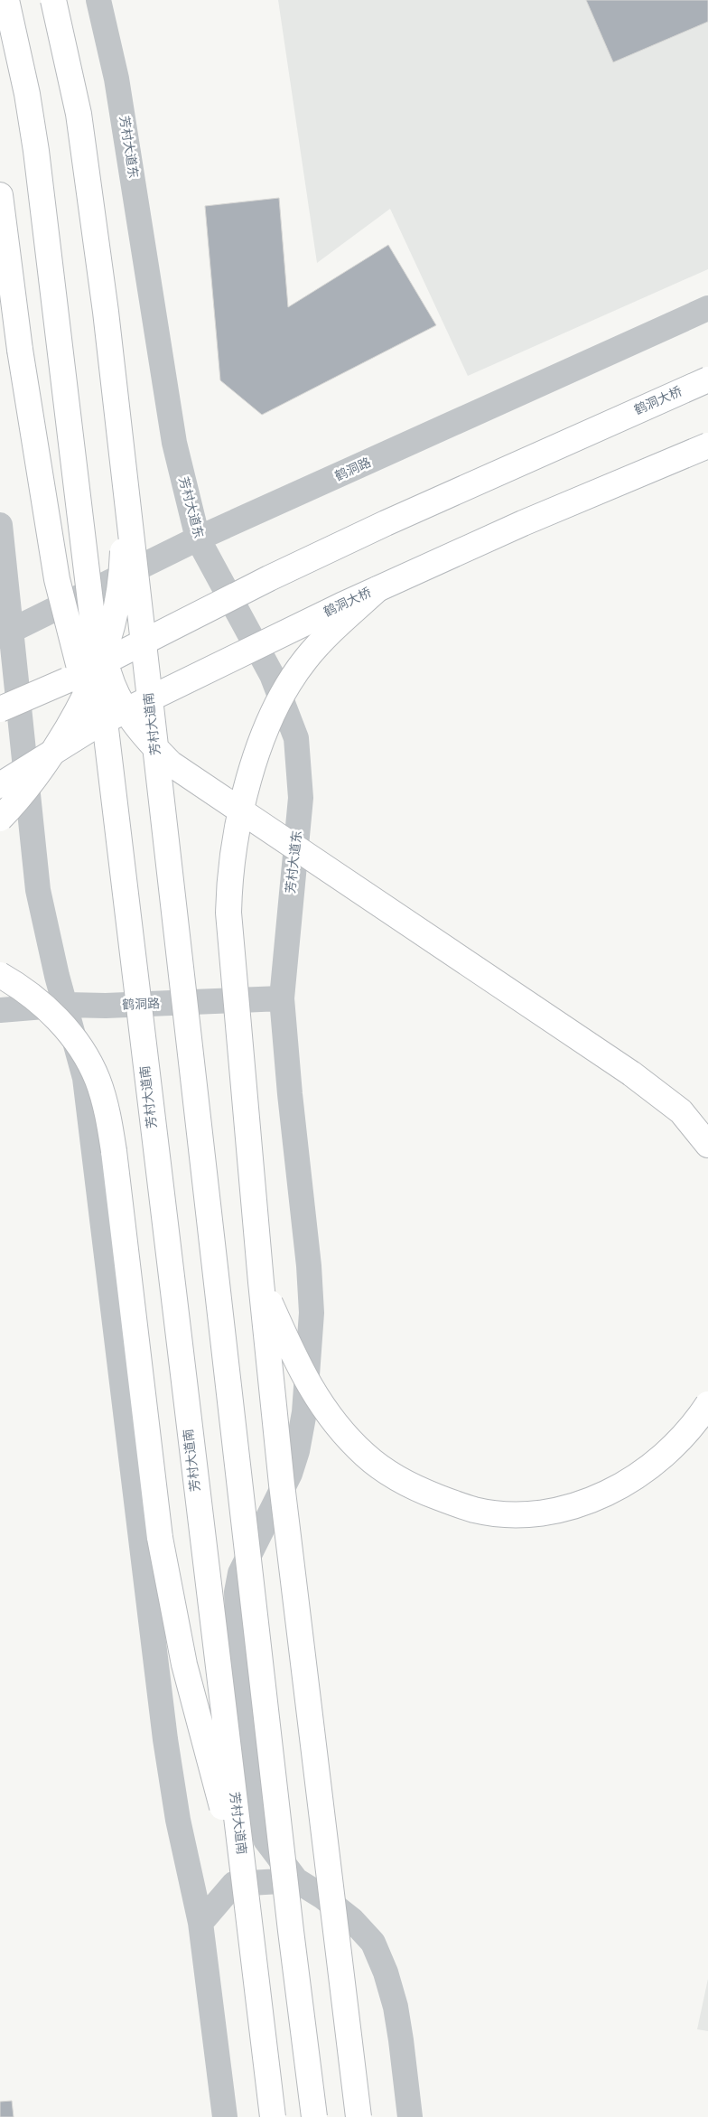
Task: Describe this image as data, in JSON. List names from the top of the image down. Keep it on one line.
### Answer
{"streets":{"main road":["鹤洞大桥","芳村大道南"],"street":["芳村大道东","鹤洞路"]},"crossings":[["芳村大道东","鹤洞路"],["芳村大道东","芳村大道南"],["鹤洞路","芳村大道南"]]}
